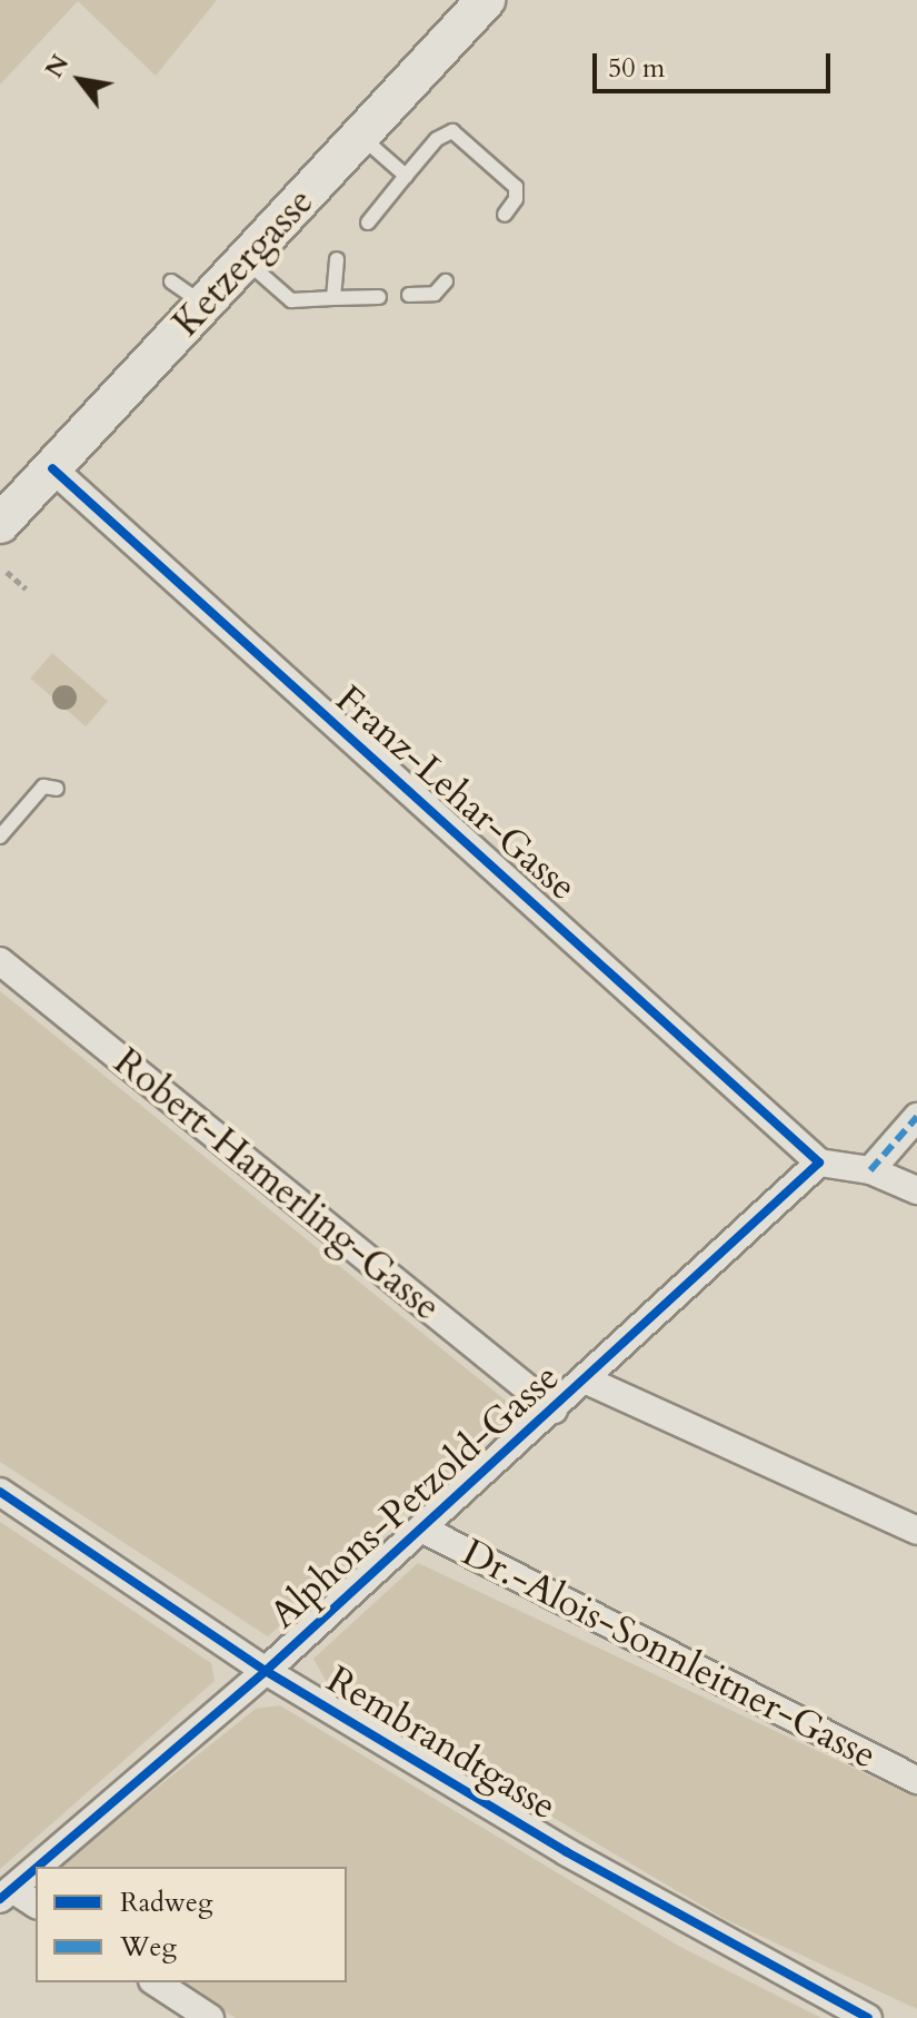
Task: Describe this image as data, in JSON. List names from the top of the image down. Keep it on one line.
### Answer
{"streets":{"main road":["Ketzergasse"],"street":["Franz-Lehar-Gasse","Robert-Hamerling-Gasse","Alphons-Petzold-Gasse","Dr.-Alois-Sonnleitner-Gasse","Rembrandtgasse"]},"crossings":[["Ketzergasse","Franz-Lehar-Gasse"],["Franz-Lehar-Gasse","Alphons-Petzold-Gasse"],["Robert-Hamerling-Gasse","Alphons-Petzold-Gasse"],["Alphons-Petzold-Gasse","Dr.-Alois-Sonnleitner-Gasse"],["Alphons-Petzold-Gasse","Rembrandtgasse"]],"legend":["Radweg","Weg"],"scale_bar":"50 m","north":"top left"}
